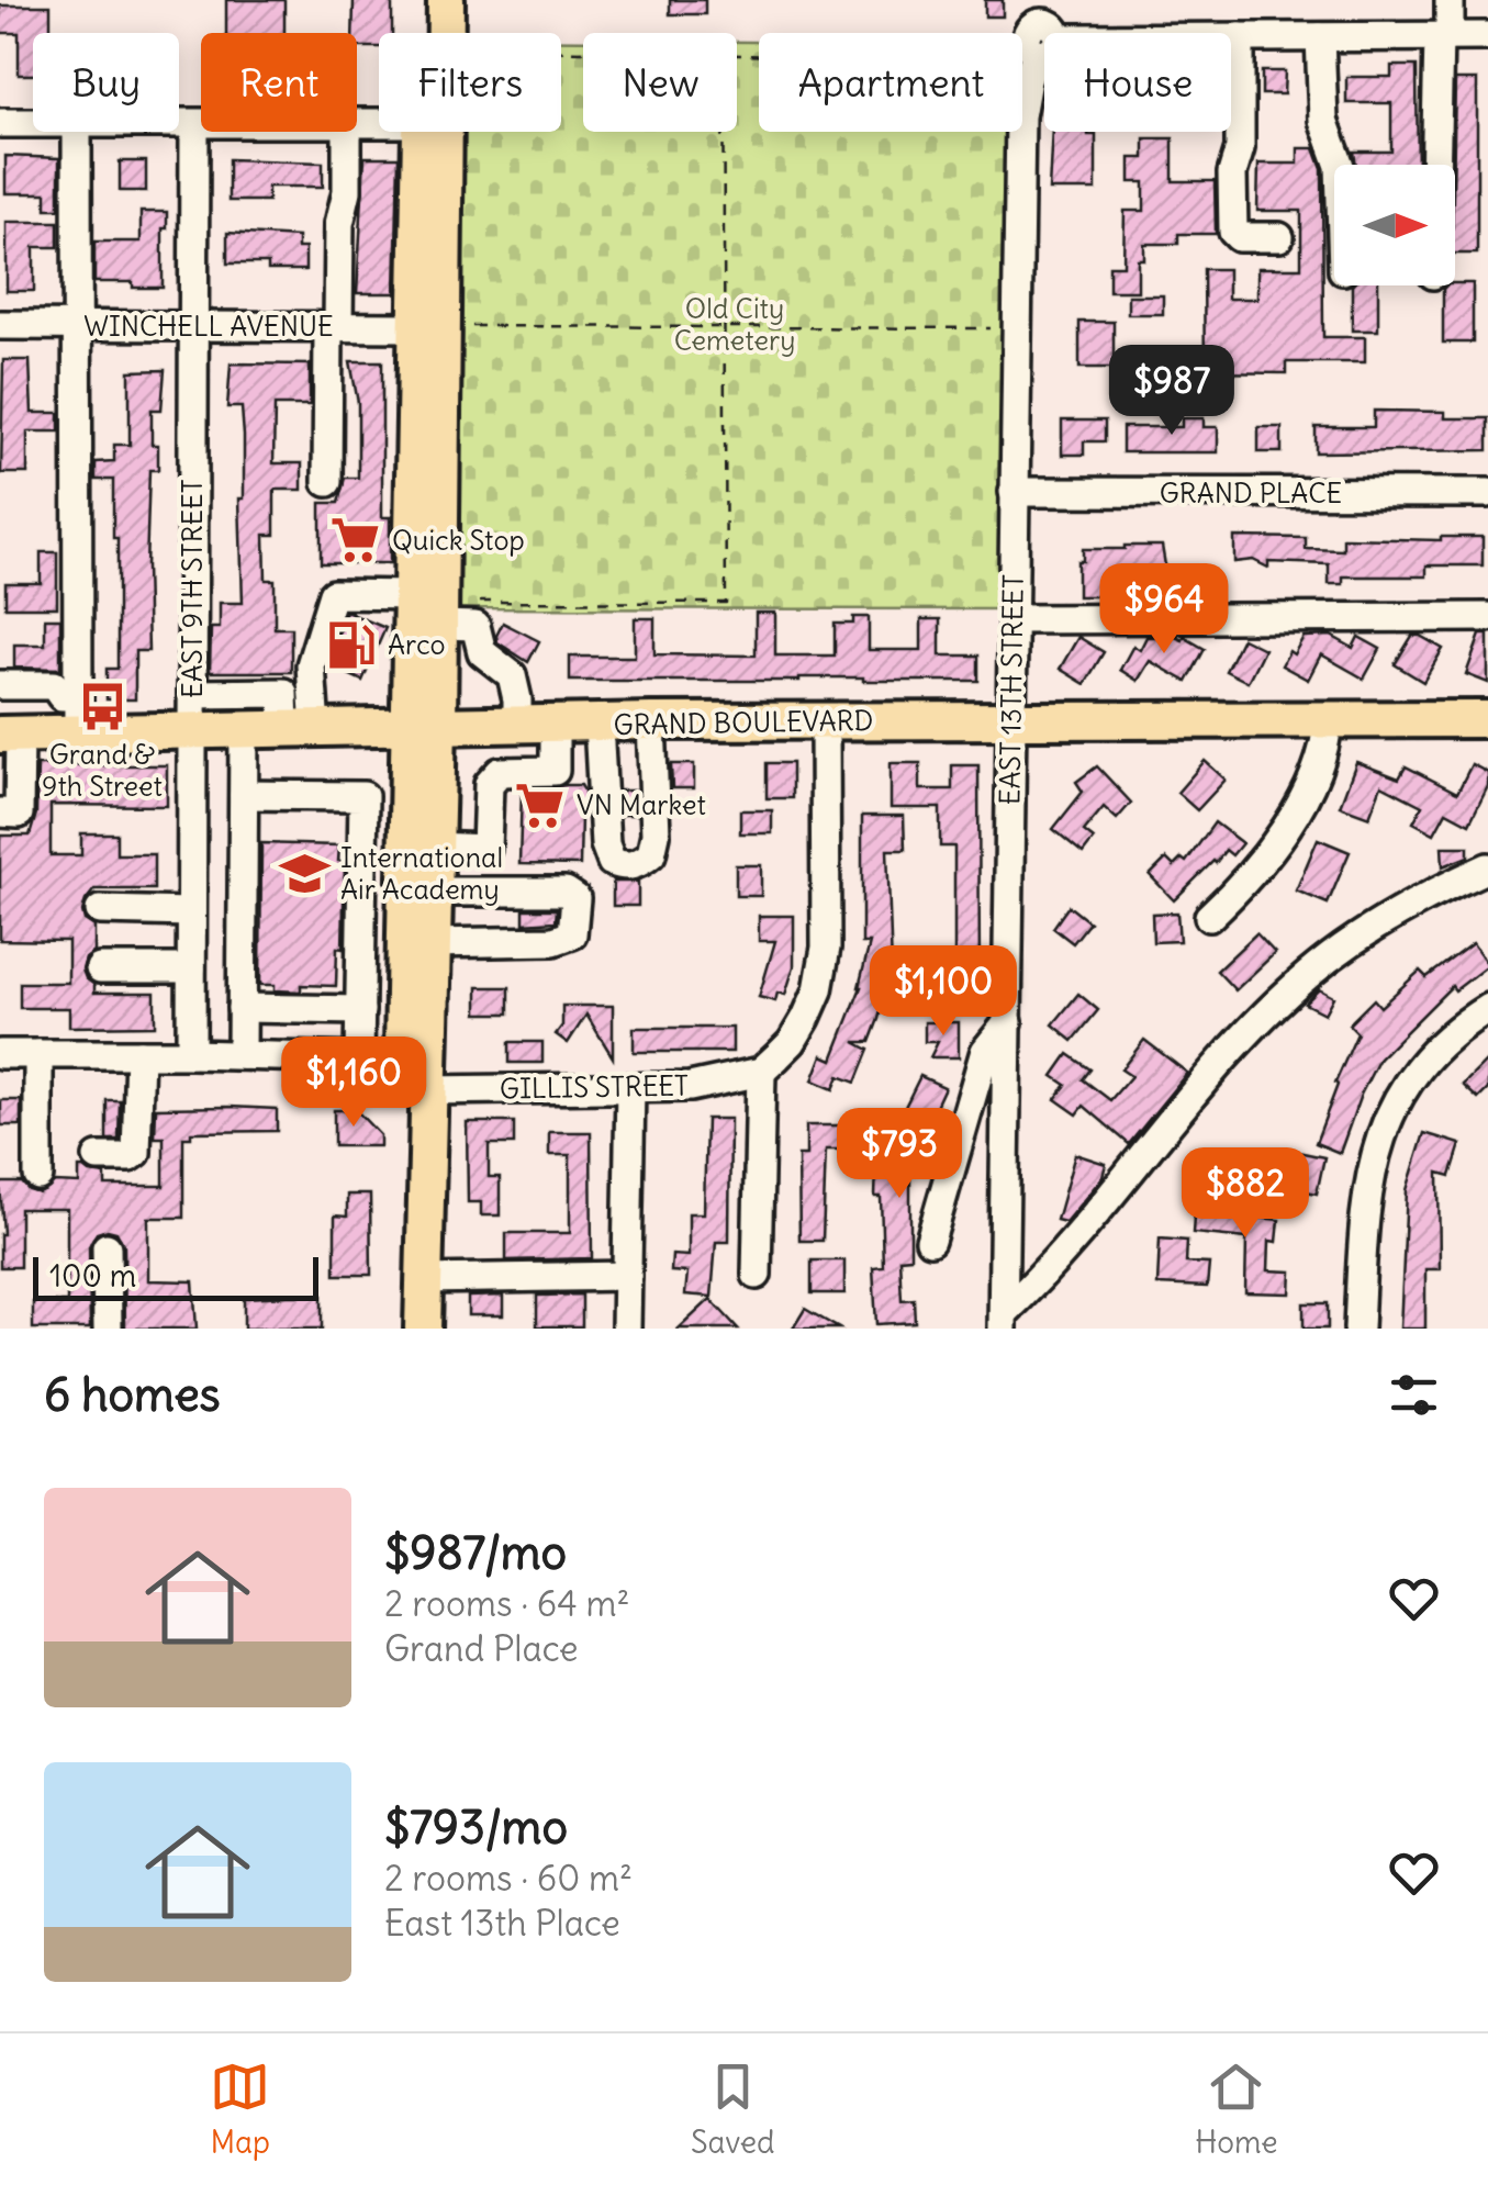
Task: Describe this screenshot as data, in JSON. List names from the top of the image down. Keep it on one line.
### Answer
{"streets":{"main road":["GRAND BOULEVARD"],"street":["WINCHELL AVENUE","GRAND PLACE","EAST 9TH STREET","EAST 13TH STREET","GILLIS STREET"]},"crossings":[["WINCHELL AVENUE","EAST 9TH STREET"],["GRAND PLACE","EAST 13TH STREET"],["EAST 9TH STREET","GRAND BOULEVARD"],["EAST 13TH STREET","GRAND BOULEVARD"]],"parks":["Old City Cemetery"],"places":{"supermarket":["Quick Stop","VN Market"],"fuel station":["Arco"],"bus stop":["Grand & 9th Street"],"school or university":["International Air Academy"]},"scale_bar":"100 m","north":"right","page":{"chip":["Buy","Rent","Filters","New","Apartment","House"],"price":["$987","$964","$1,100","$1,160","$793","$882"],"scale":"100 m","heading":"6 homes","list":[{"name":"$987/mo","note":"2 rooms · 64 m² · Grand Place"},{"name":"$793/mo","note":"2 rooms · 60 m² · East 13th Place"}],"tabs":["Map","Saved","Home"]}}
